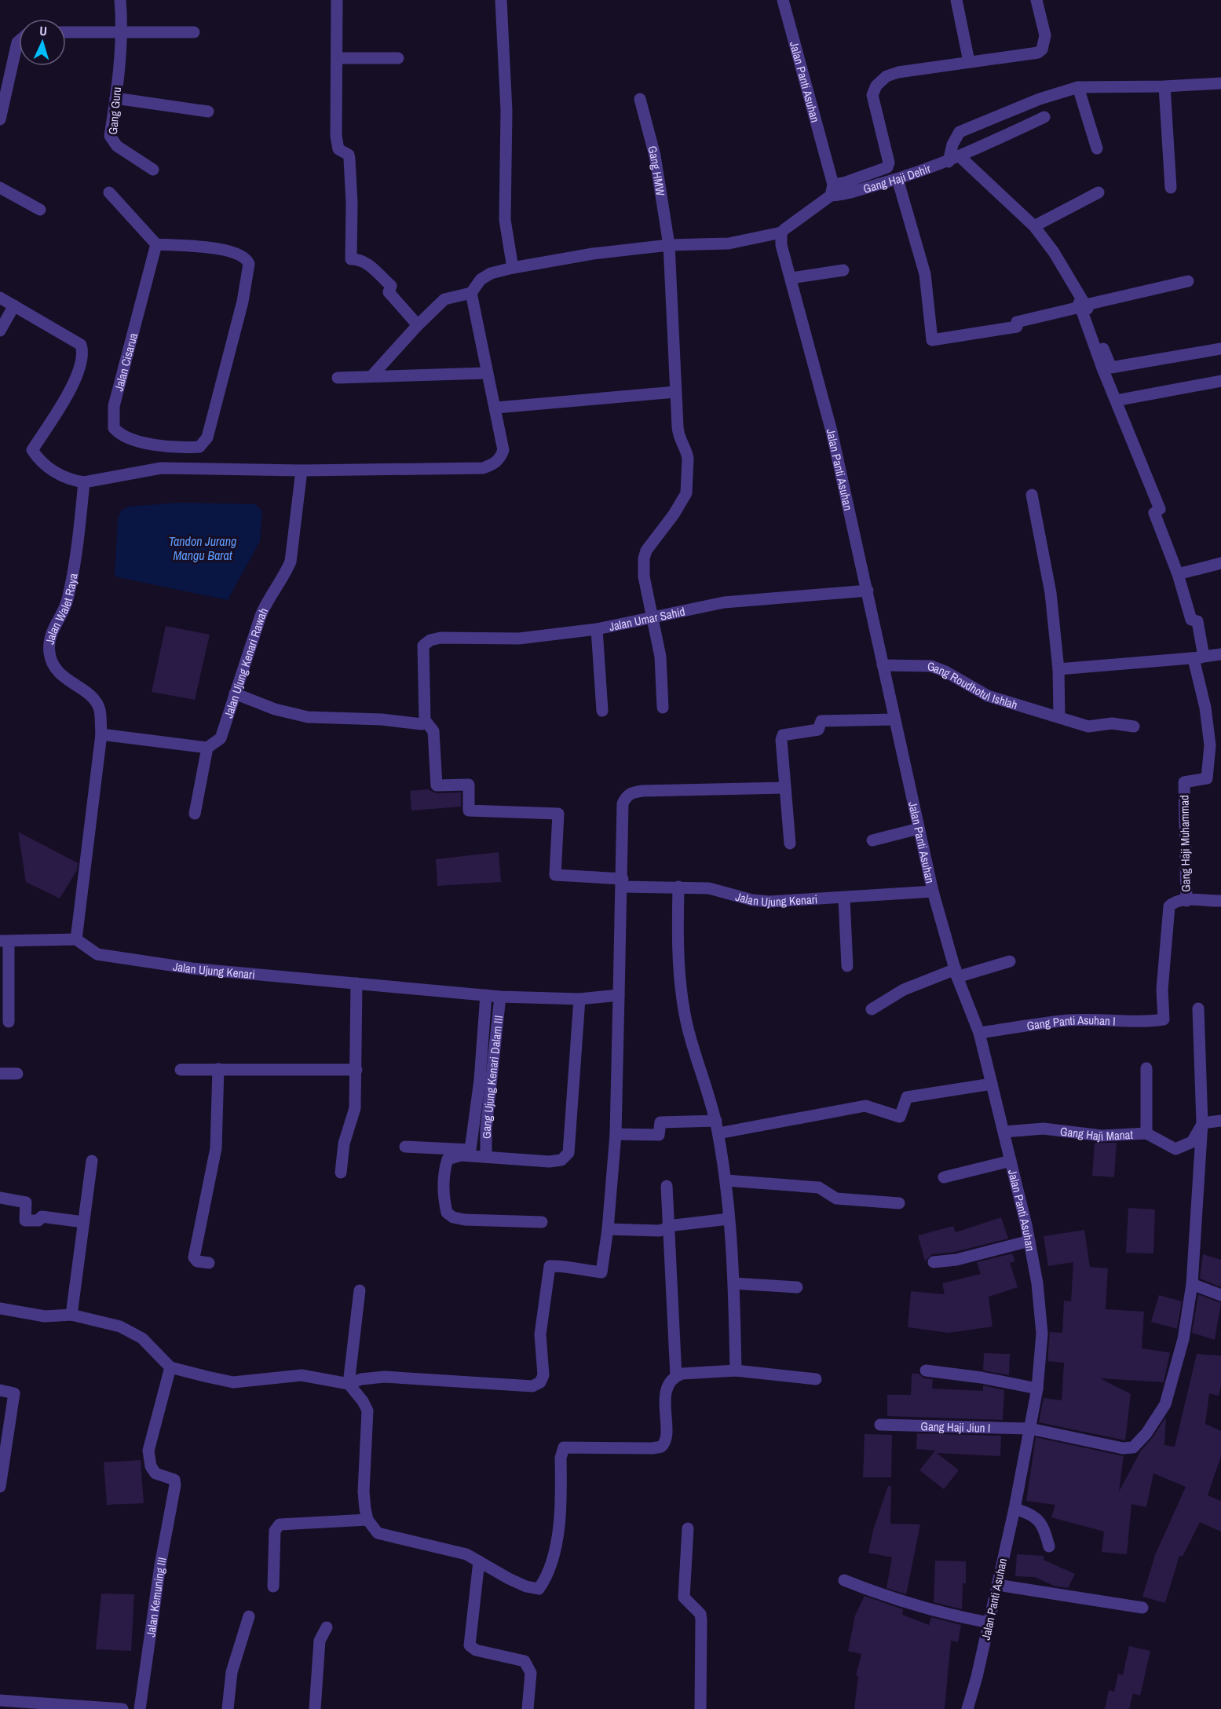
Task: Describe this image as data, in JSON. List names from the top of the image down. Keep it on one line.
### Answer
{"streets":{"street":["Jalan Panti Asuhan","Gang Guru","Gang HMW","Gang Haji Dehir","Jalan Cisarua","Jalan Walet Raya","Jalan Umar Sahid","Jalan Ujung Kenari Rawah","Gang Roudhotul Ishlah","Gang Haji Muhammad","Jalan Ujung Kenari","Gang Panti Asuhan I","Gang Ujung Kenari Dalam III","Gang Haji Manat","Gang Haji Jiun I","Jalan Kemuning III"]},"crossings":[["Jalan Panti Asuhan","Gang Haji Dehir"],["Jalan Panti Asuhan","Jalan Umar Sahid"],["Jalan Panti Asuhan","Gang Roudhotul Ishlah"],["Jalan Panti Asuhan","Jalan Ujung Kenari"],["Jalan Panti Asuhan","Gang Panti Asuhan I"],["Jalan Panti Asuhan","Gang Haji Manat"],["Jalan Panti Asuhan","Gang Haji Jiun I"],["Gang HMW","Jalan Umar Sahid"],["Jalan Walet Raya","Jalan Ujung Kenari"],["Jalan Umar Sahid","Jalan Ujung Kenari"],["Gang Haji Muhammad","Gang Panti Asuhan I"],["Jalan Ujung Kenari","Gang Ujung Kenari Dalam III"]],"water":["Tandon Jurang Mangu Barat"],"north":"top"}
